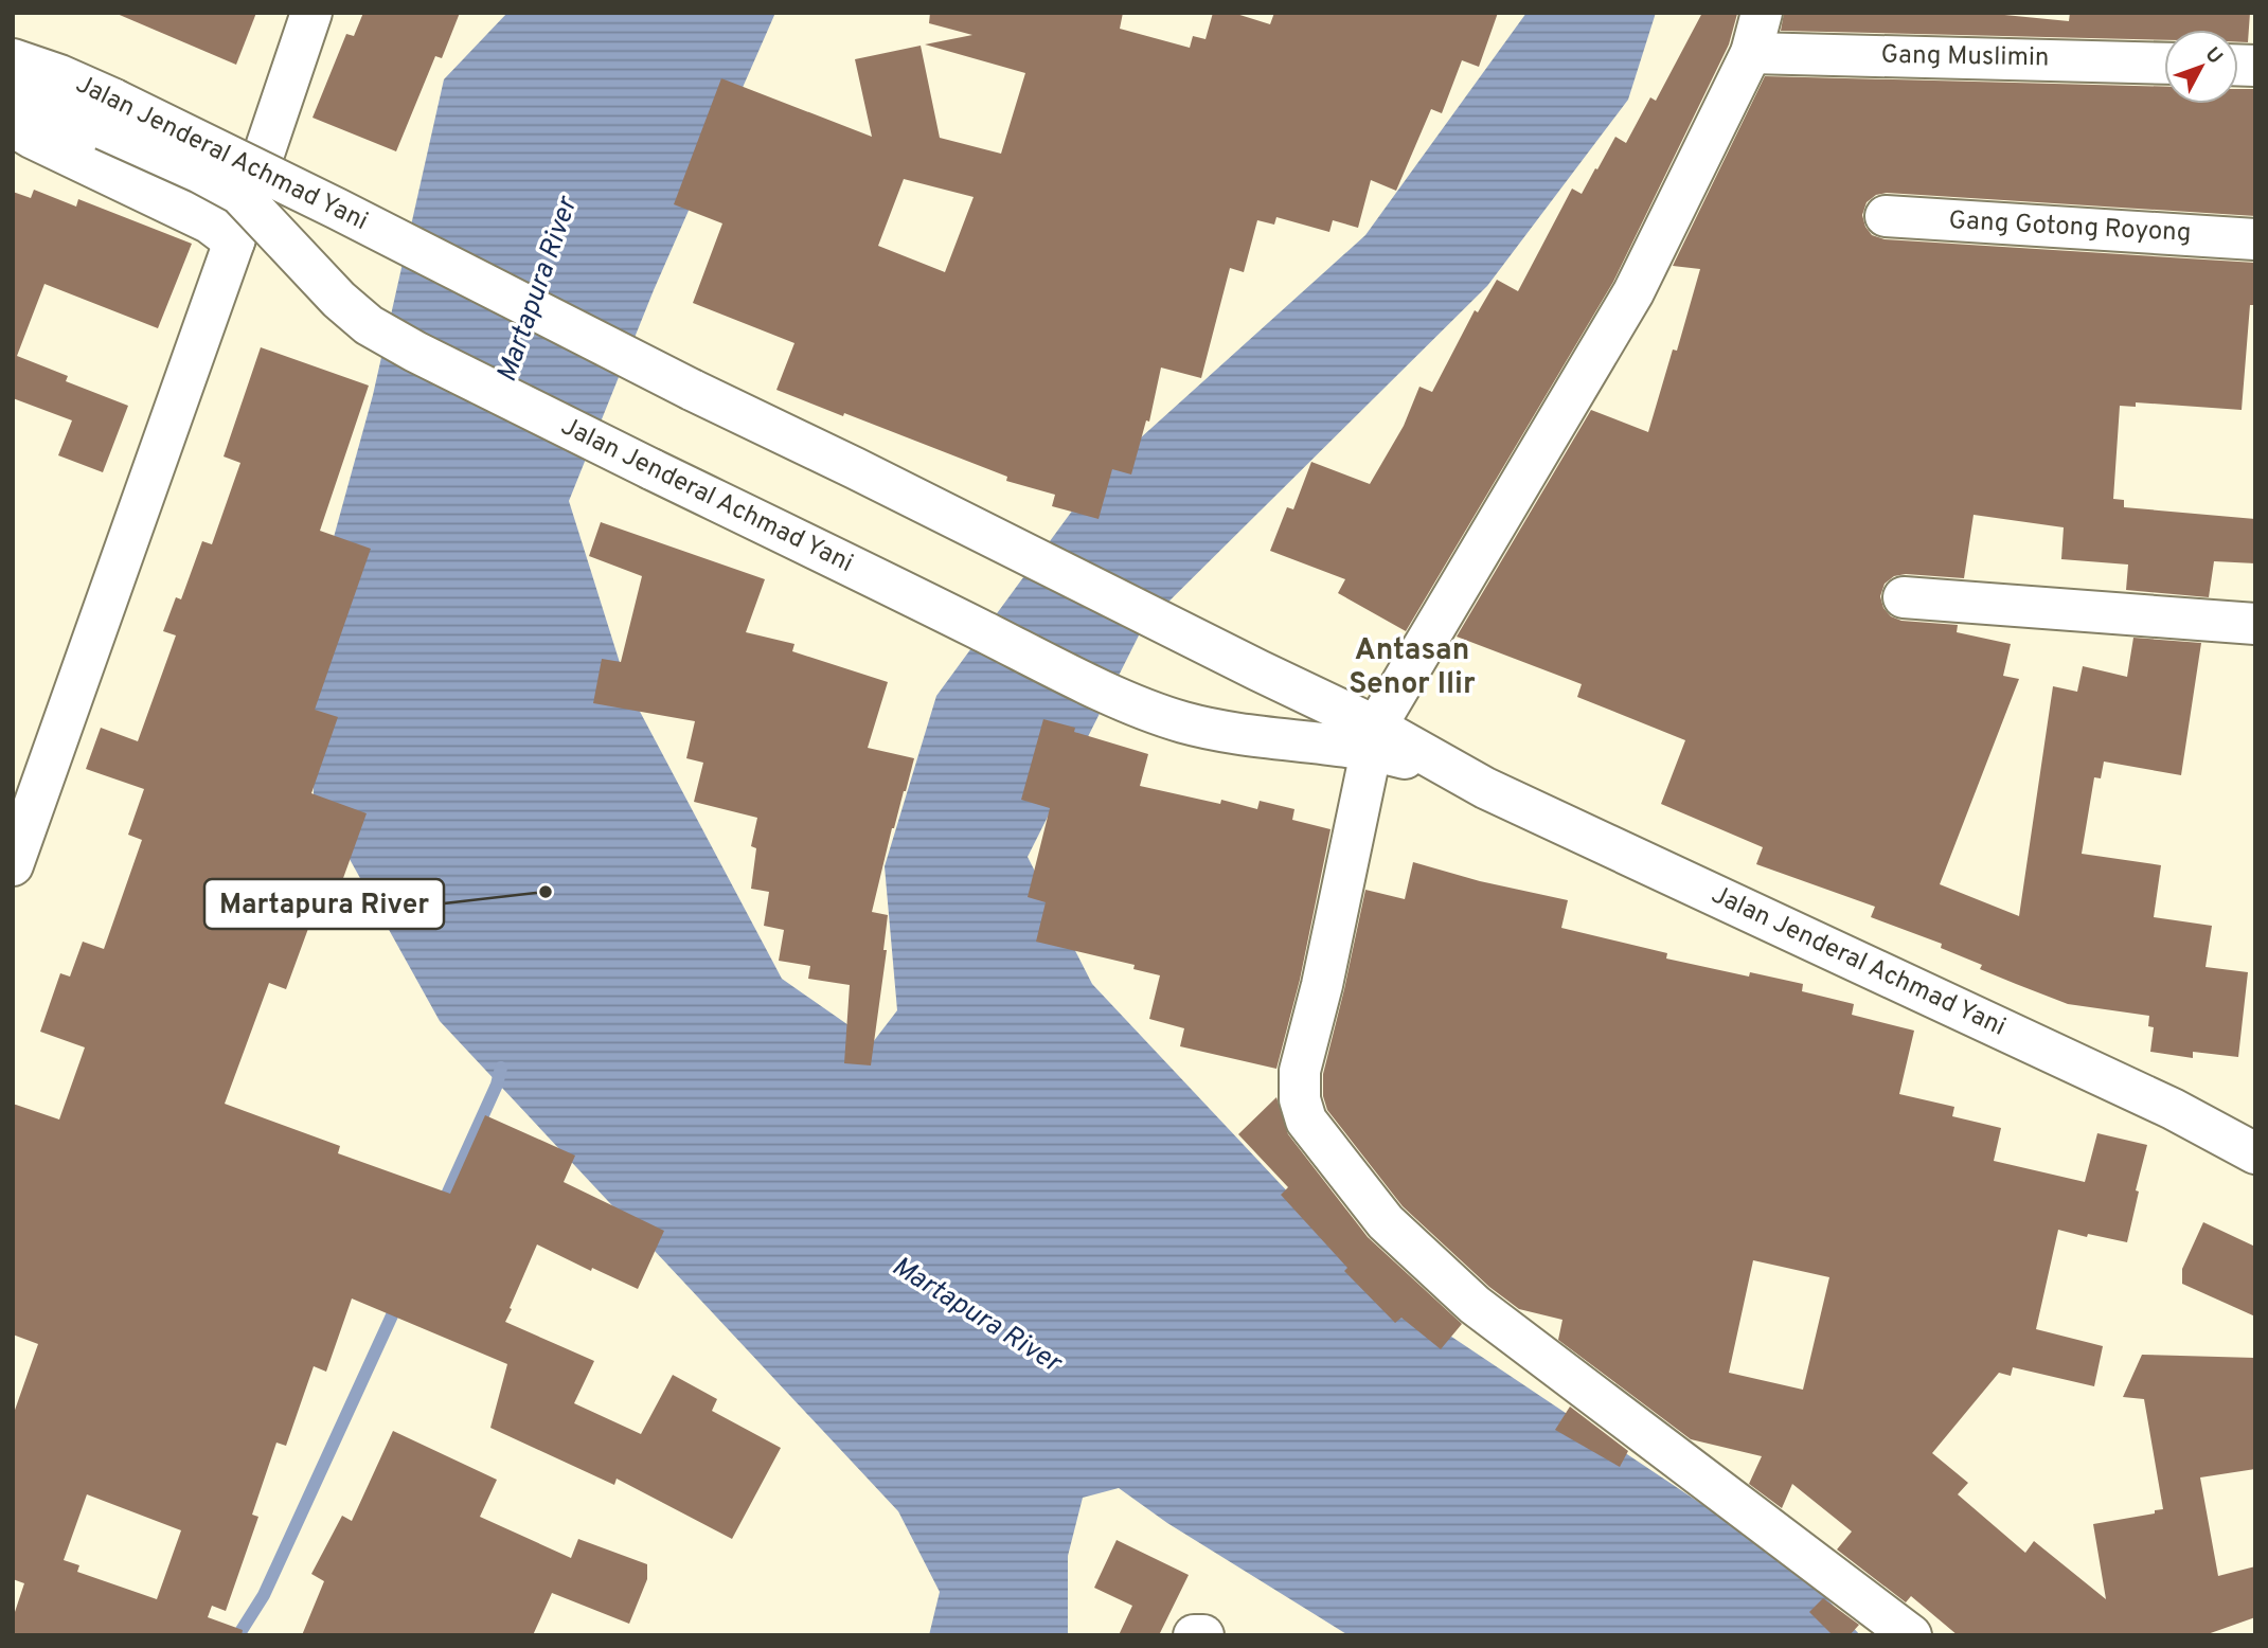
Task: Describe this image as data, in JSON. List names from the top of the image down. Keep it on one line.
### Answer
{"streets":{"main road":["Gang Muslimin","Jalan Jenderal Achmad Yani","Gang Gotong Royong"]},"districts":["Antasan Senor Ilir"],"water":["Martapura River"],"places":["Martapura River"],"north":"top right"}
